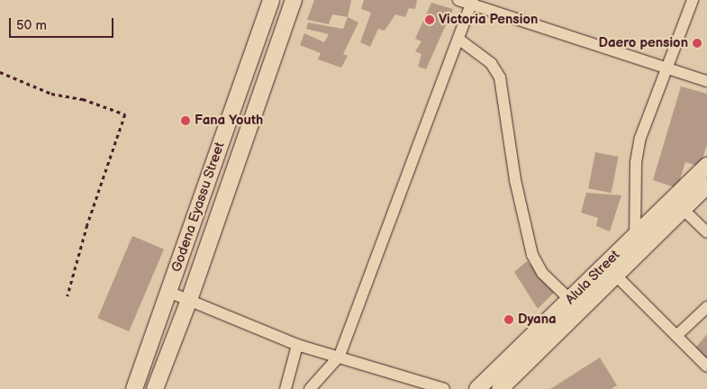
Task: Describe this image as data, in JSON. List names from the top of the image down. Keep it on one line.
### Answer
{"streets":{"street":["Godena Eyassu Street","Alula Street"]},"places":["Victoria Pension","Daero pension","Fana Youth","Dyana"],"scale_bar":"50 m"}
